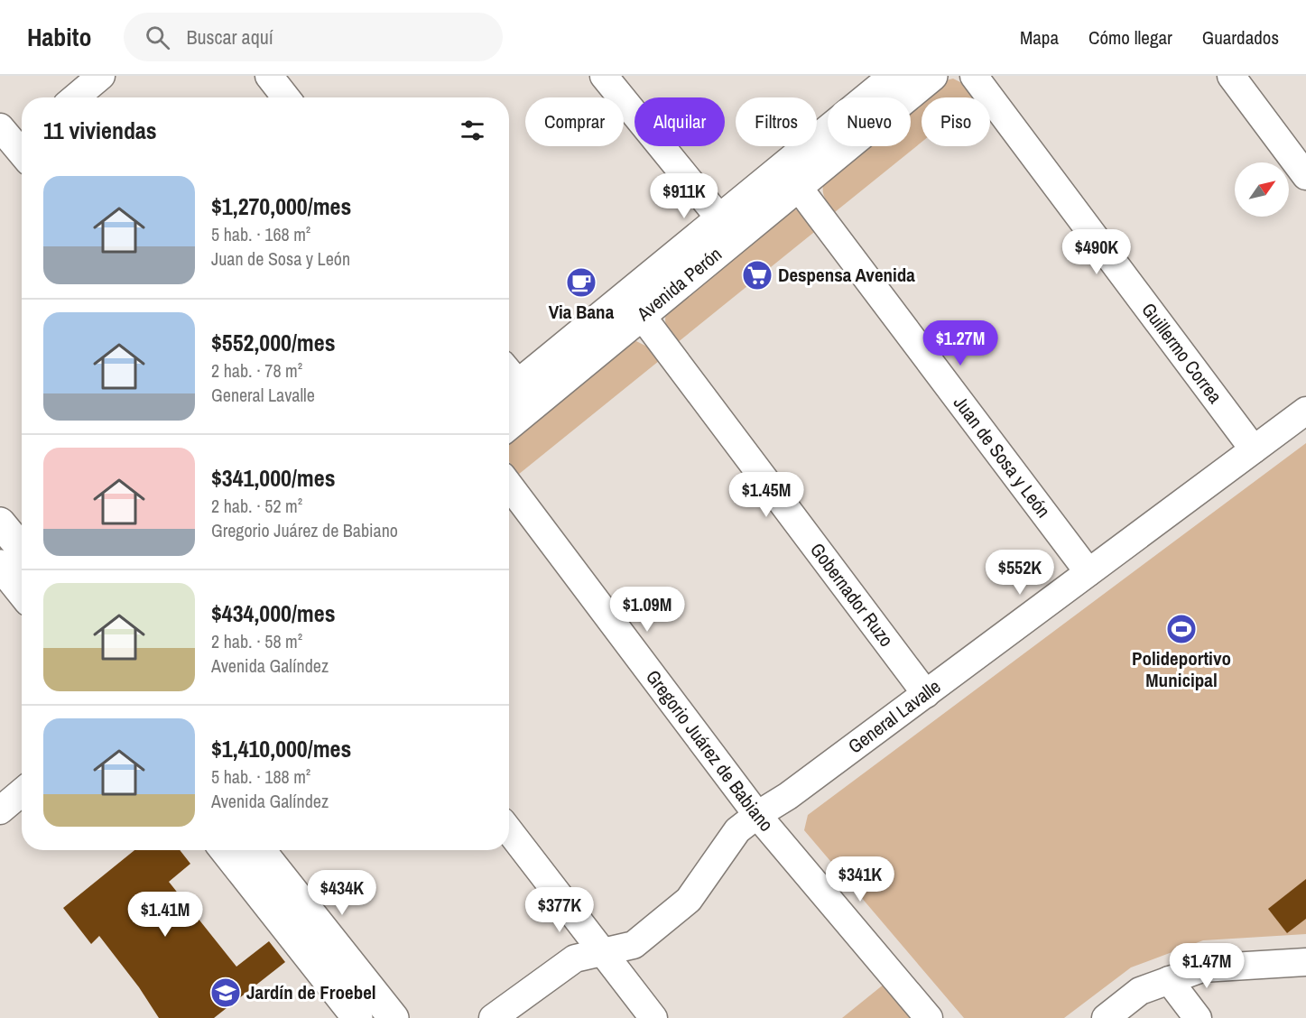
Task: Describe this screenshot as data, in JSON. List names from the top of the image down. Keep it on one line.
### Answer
{"streets":{"street":["Avenida Perón","Guillermo Correa","Juan de Sosa y León","Gobernador Ruzo","General Lavalle","Gregorio Juárez de Babiano"]},"crossings":[["Avenida Perón","Juan de Sosa y León"],["Avenida Perón","Gobernador Ruzo"],["Guillermo Correa","General Lavalle"],["Juan de Sosa y León","General Lavalle"],["Gobernador Ruzo","General Lavalle"],["General Lavalle","Gregorio Juárez de Babiano"]],"places":{"supermarket":["Despensa Avenida"],"cafe":["Via Bana"],"sports":["Polideportivo Municipal"],"school or university":["Jardín de Froebel"]},"north":"top right","page":{"header":"Habito","search":"Buscar aquí","nav":["Mapa","Cómo llegar","Guardados"],"chip":["Comprar","Alquilar","Filtros","Nuevo","Piso"],"heading":"11 viviendas","list":[{"name":"$1,270,000/mes","note":"5 hab. · 168 m² · Juan de Sosa y León"},{"name":"$552,000/mes","note":"2 hab. · 78 m² · General Lavalle"},{"name":"$341,000/mes","note":"2 hab. · 52 m² · Gregorio Juárez de Babiano"},{"name":"$434,000/mes","note":"2 hab. · 58 m² · Avenida Galíndez"},{"name":"$1,410,000/mes","note":"5 hab. · 188 m² · Avenida Galíndez"}],"price":["$911K","$490K","$1.27M","$1.45M","$552K","$1.09M","$341K","$434K","$377K","$1.41M","$1.47M"]}}
